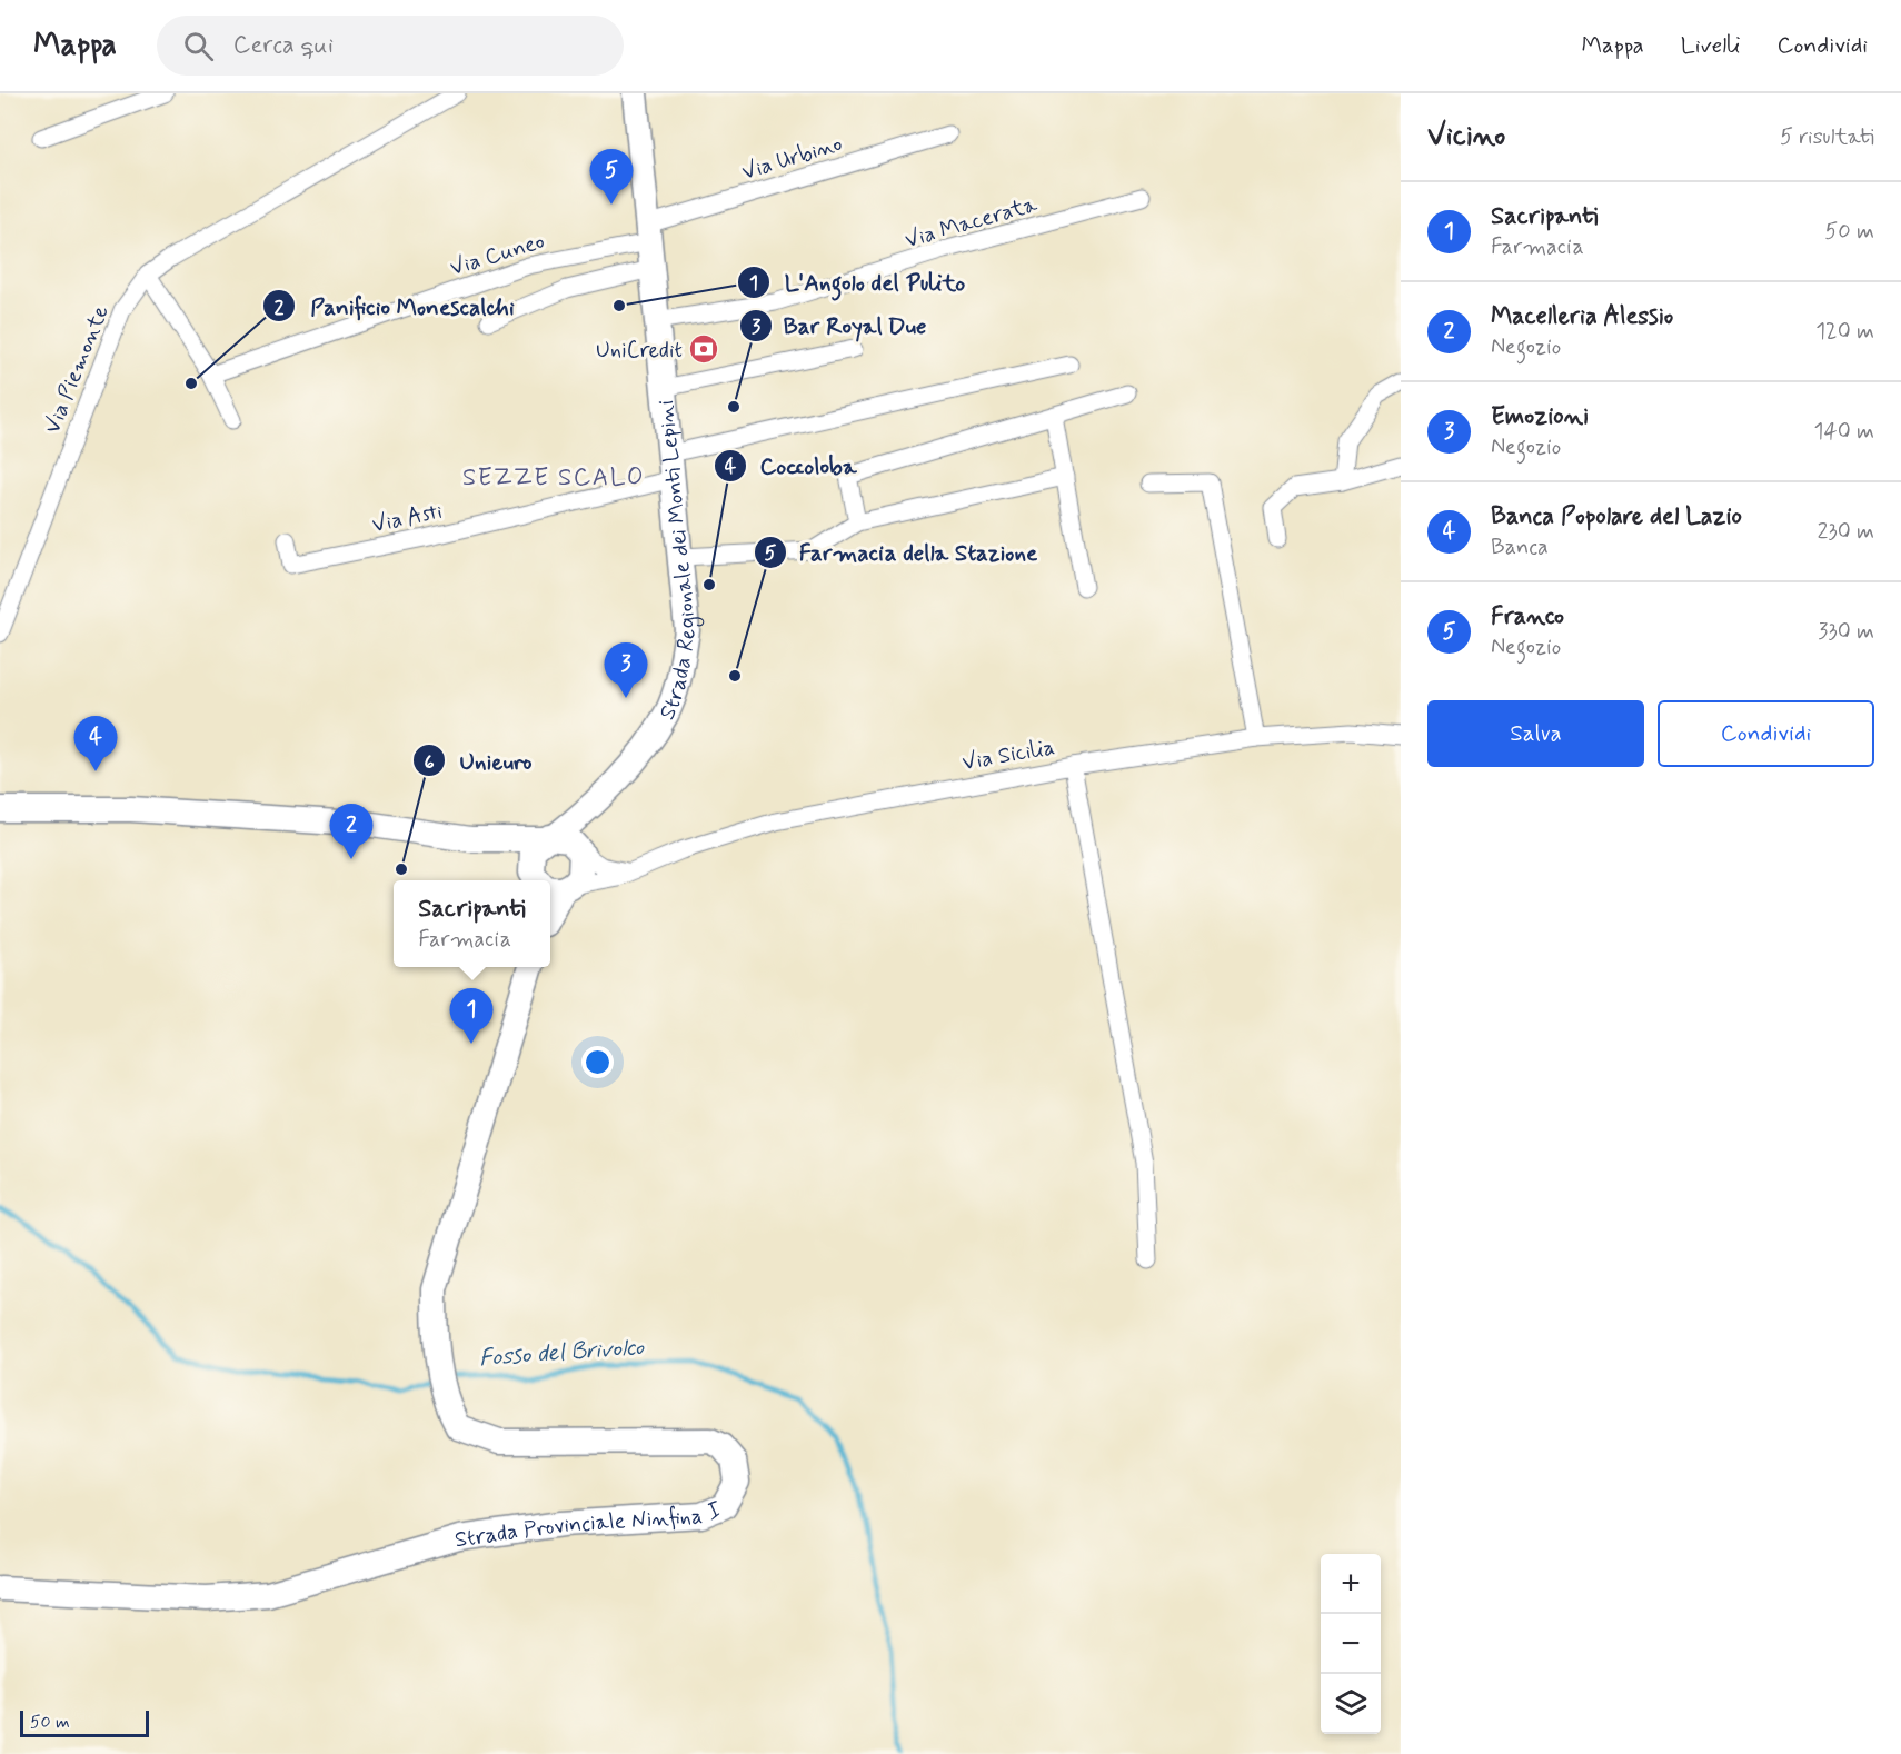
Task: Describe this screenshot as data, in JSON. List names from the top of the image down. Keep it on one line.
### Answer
{"streets":{"street":["Via Urbino","Via Macerata","Via Cuneo","Via Piemonte","Via Asti","Strada Regionale dei Monti Lepini","Via Sicilia","Strada Provinciale Ninfina I"]},"crossings":[["Via Urbino","Via Cuneo"],["Via Urbino","Strada Regionale dei Monti Lepini"],["Via Macerata","Strada Regionale dei Monti Lepini"],["Via Cuneo","Strada Regionale dei Monti Lepini"],["Via Asti","Strada Regionale dei Monti Lepini"]],"districts":["SEZZE SCALO"],"water":["Fosso del Brivolco"],"places":{"other":["L'Angolo del Pulito","Panificio Monescalchi","Bar Royal Due","Coccoloba","Farmacia della Stazione","Unieuro"],"bank":["UniCredit"]},"scale_bar":"50 m","page":{"header":"Mappa","search":"Cerca qui","nav":["Mappa","Livelli","Condividi"],"heading":["Vicino","5 risultati"],"pins":["5","3","4","2","1"],"list":[{"mark":"1","name":"Sacripanti","note":"Farmacia","value":"50 m"},{"mark":"2","name":"Macelleria Alessio","note":"Negozio","value":"120 m"},{"mark":"3","name":"Emozioni","note":"Negozio","value":"140 m"},{"mark":"4","name":"Banca Popolare del Lazio","note":"Banca","value":"230 m"},{"mark":"5","name":"Franco","note":"Negozio","value":"330 m"}],"buttons":["Salva","Condividi"],"popup":["Sacripanti","Farmacia"],"map_buttons":["+","−"],"scale":"50 m"}}
